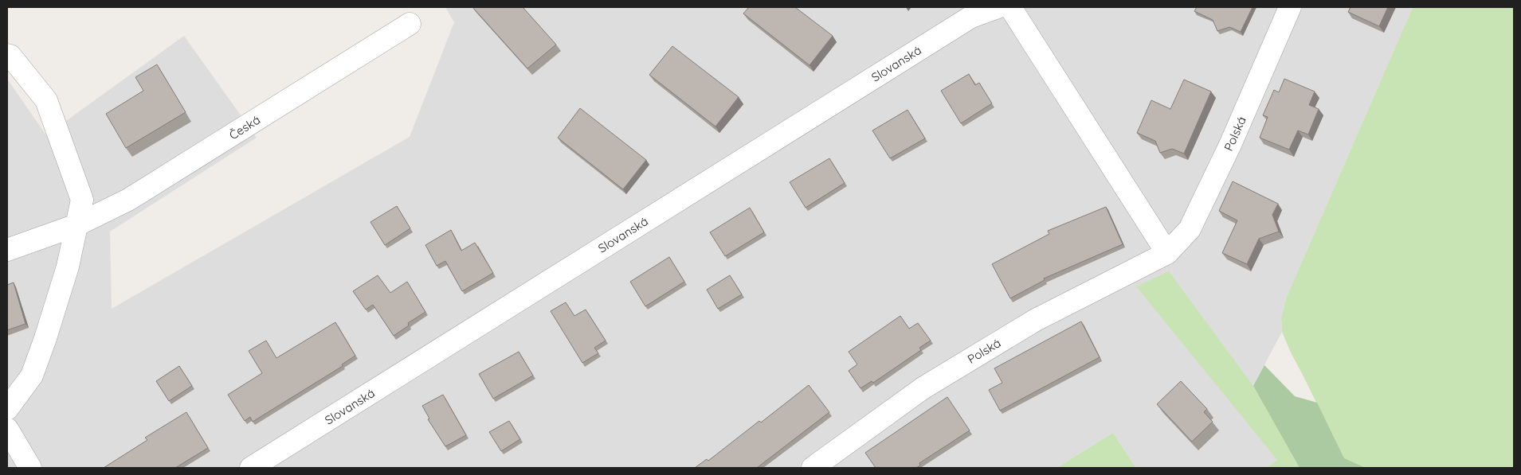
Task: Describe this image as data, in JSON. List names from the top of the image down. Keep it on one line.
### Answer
{"streets":{"street":["Slovanská","Česká","Polská"]}}
